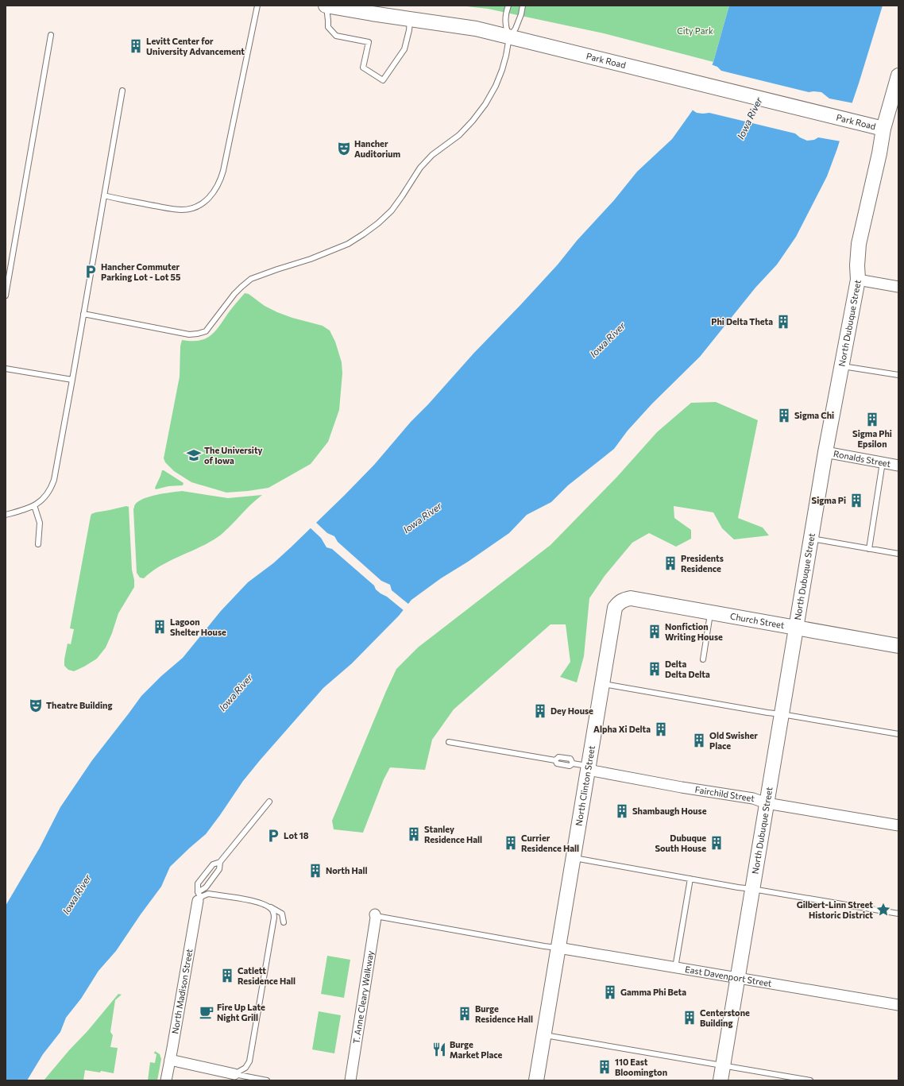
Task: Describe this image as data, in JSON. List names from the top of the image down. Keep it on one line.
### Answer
{"streets":{"main road":["Park Road","North Dubuque Street","Church Street","North Clinton Street"],"street":["Ronalds Street","Fairchild Street","East Davenport Street","North Madison Street","T. Anne Cleary Walkway"]},"crossings":[["Park Road","North Dubuque Street"],["North Dubuque Street","Ronalds Street"],["North Dubuque Street","Church Street"],["North Dubuque Street","Fairchild Street"],["North Dubuque Street","East Davenport Street"],["Church Street","North Clinton Street"],["North Clinton Street","Fairchild Street"],["North Clinton Street","East Davenport Street"]],"water":["Iowa River"],"parks":["City Park"],"places":{"building":["Levitt Center for University Advancement","Phi Delta Theta","Sigma Chi","Sigma Phi Epsilon","Sigma Pi","Presidents Residence","Lagoon Shelter House","Nonfiction Writing House","Delta Delta Delta","Dey House","Alpha Xi Delta","Old Swisher Place","Shambaugh House","Stanley Residence Hall","Currier Residence Hall","Dubuque South House","North Hall","Catlett Residence Hall","Gamma Phi Beta","Burge Residence Hall","Centerstone Building","110 East Bloomington"],"theatre":["Hancher Auditorium","Theatre Building"],"parking":["Hancher Commuter Parking Lot - Lot 55","Lot 18"],"school or university":["The University of Iowa"],"place":["Gilbert-Linn Street Historic District"],"cafe":["Fire Up Late Night Grill"],"restaurant":["Burge Market Place"]}}
